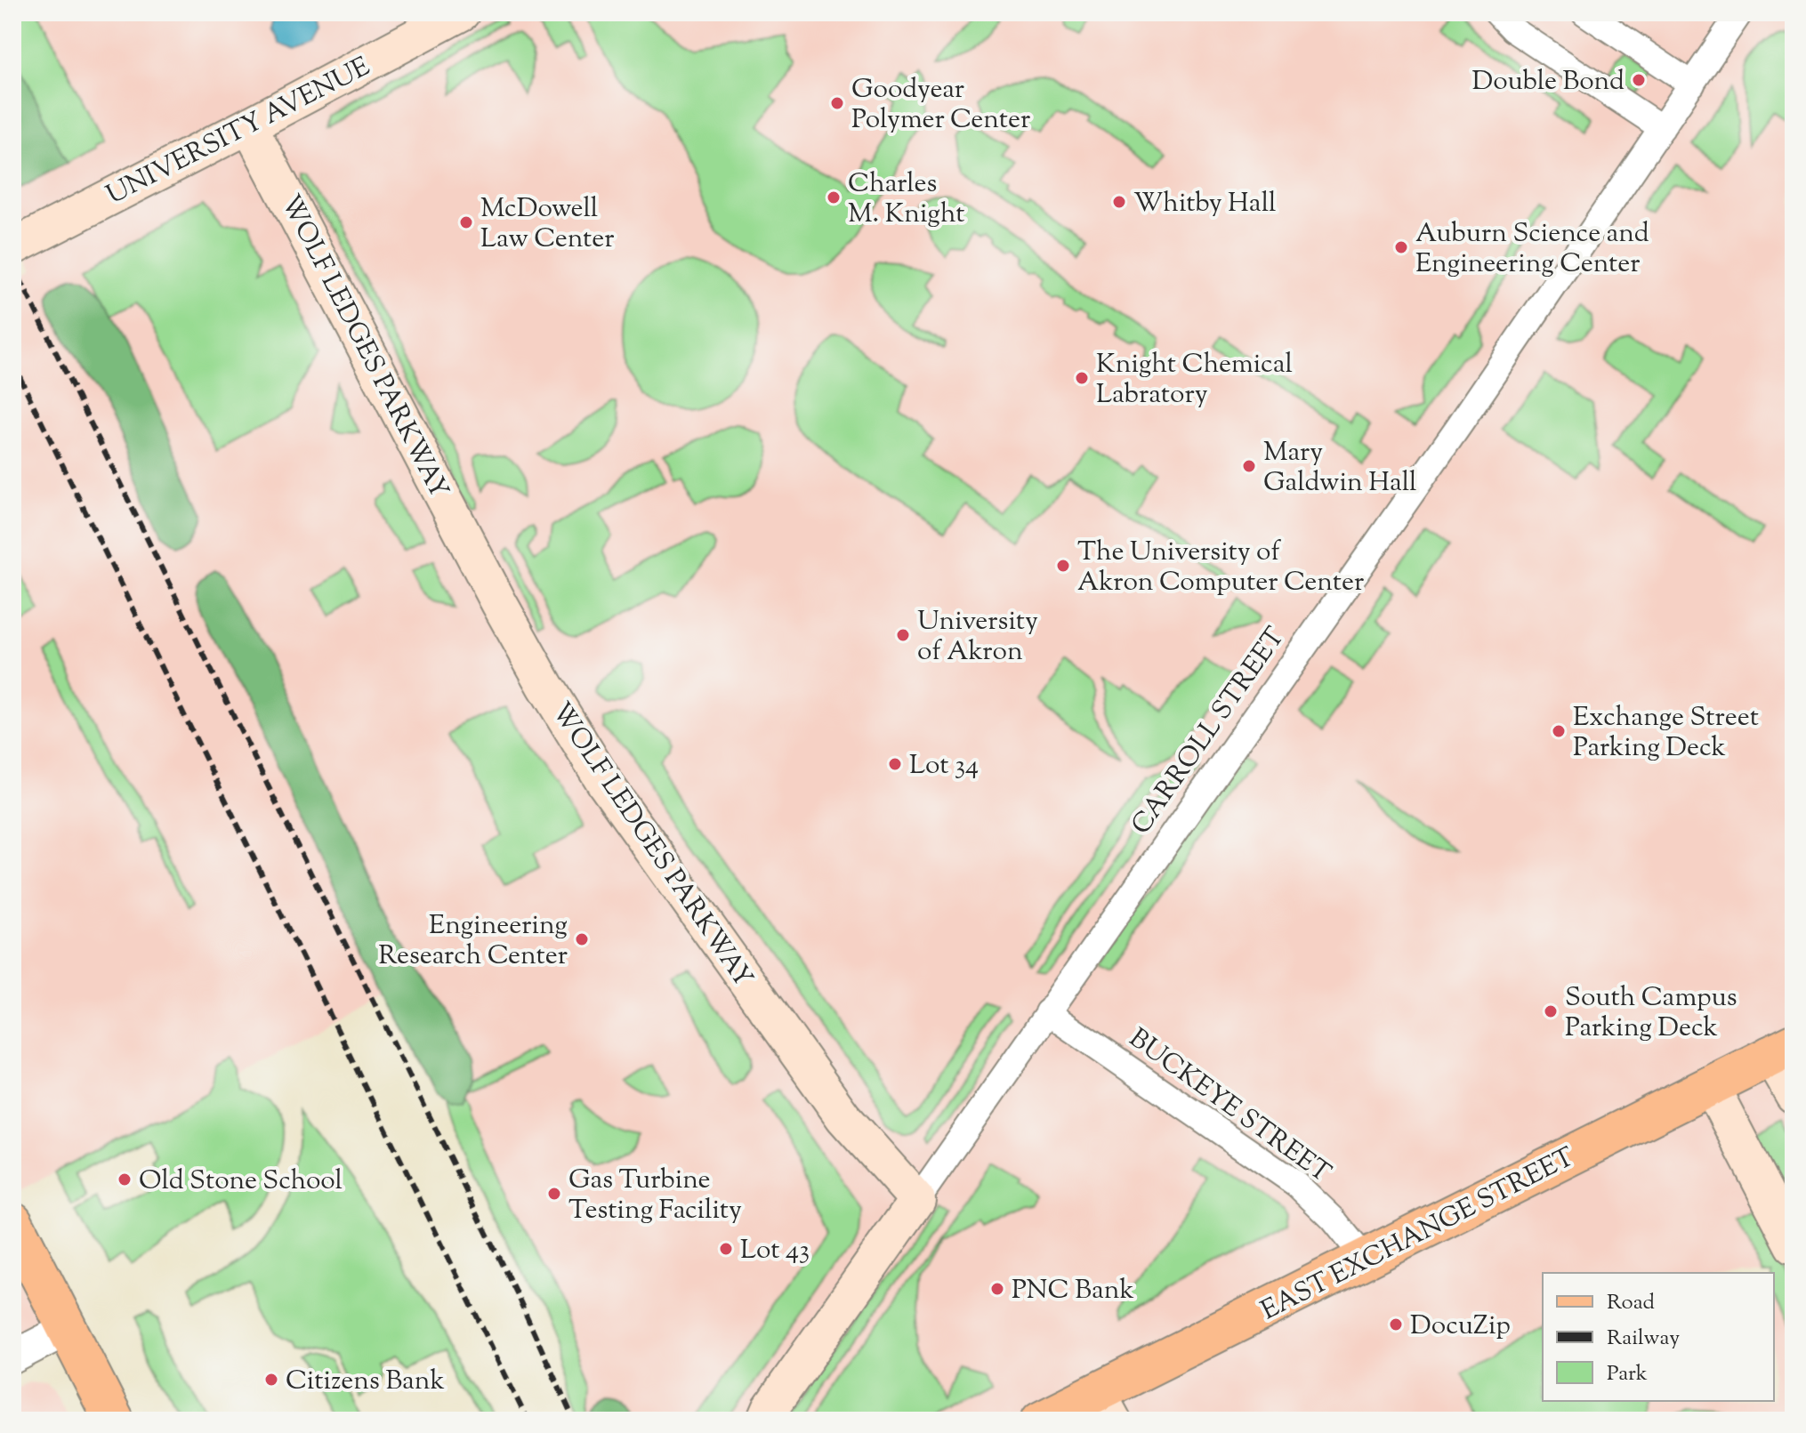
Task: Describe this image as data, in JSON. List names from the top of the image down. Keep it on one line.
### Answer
{"streets":{"main road":["UNIVERSITY AVENUE","WOLF LEDGES PARKWAY","EAST EXCHANGE STREET"],"street":["CARROLL STREET","BUCKEYE STREET"]},"crossings":[["UNIVERSITY AVENUE","WOLF LEDGES PARKWAY"],["WOLF LEDGES PARKWAY","CARROLL STREET"],["CARROLL STREET","BUCKEYE STREET"],["BUCKEYE STREET","EAST EXCHANGE STREET"]],"places":["Double Bond","Goodyear Polymer Center","Charles M. Knight","Whitby Hall","McDowell Law Center","Auburn Science and Engineering Center","Knight Chemical Labratory","Mary Galdwin Hall","The University of Akron Computer Center","University of Akron","Exchange Street Parking Deck","Lot 34","Engineering Research Center","South Campus Parking Deck","Old Stone School","Gas Turbine Testing Facility","Lot 43","PNC Bank","DocuZip","Citizens Bank"],"legend":["Road","Railway","Park"]}
